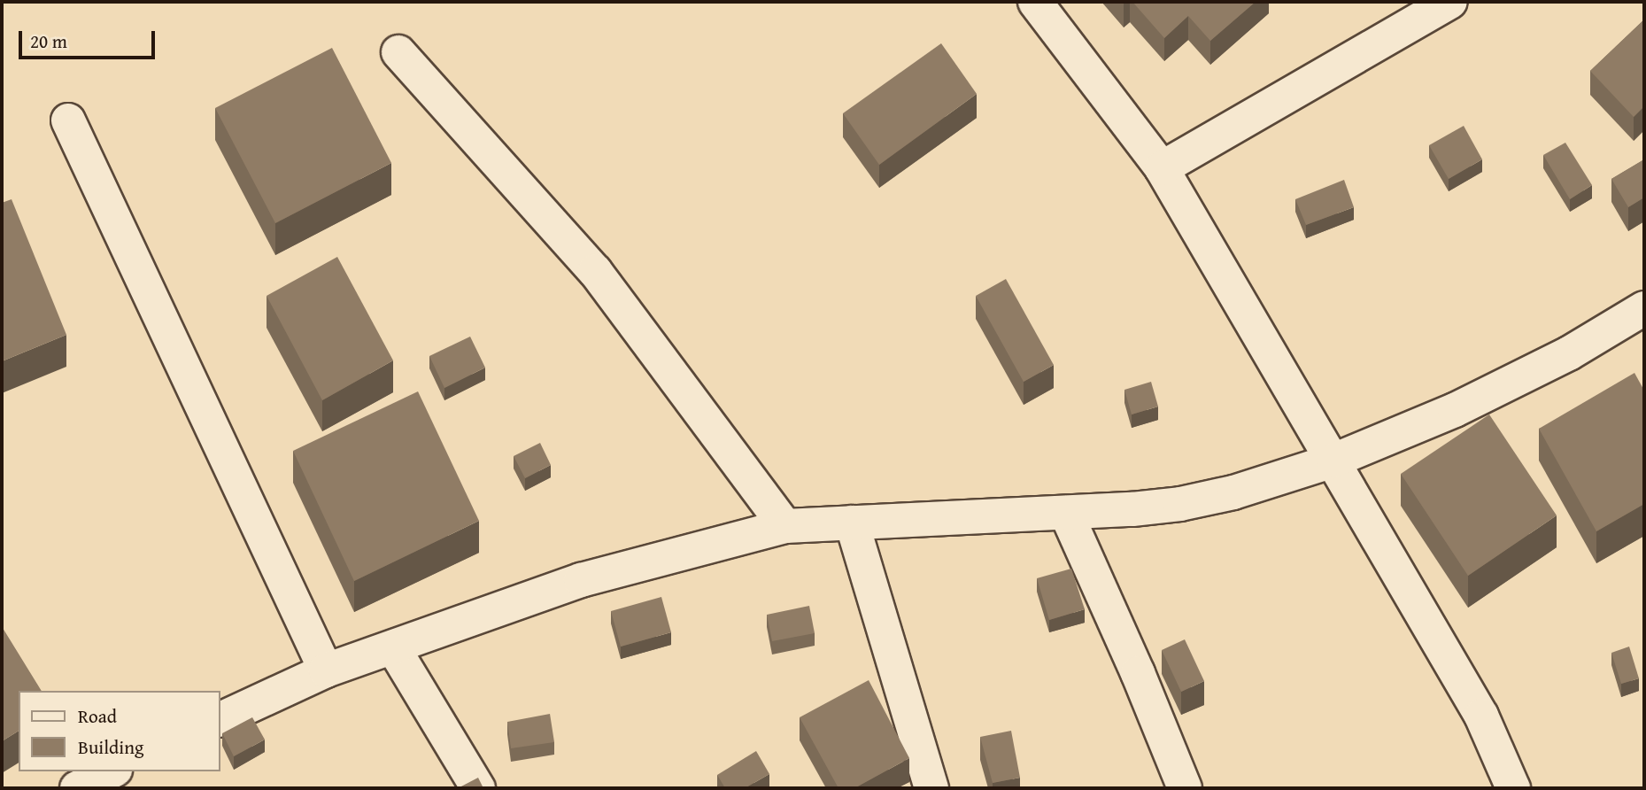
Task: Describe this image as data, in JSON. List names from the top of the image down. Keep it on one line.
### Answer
{"legend":["Road","Building"],"scale_bar":"20 m"}
